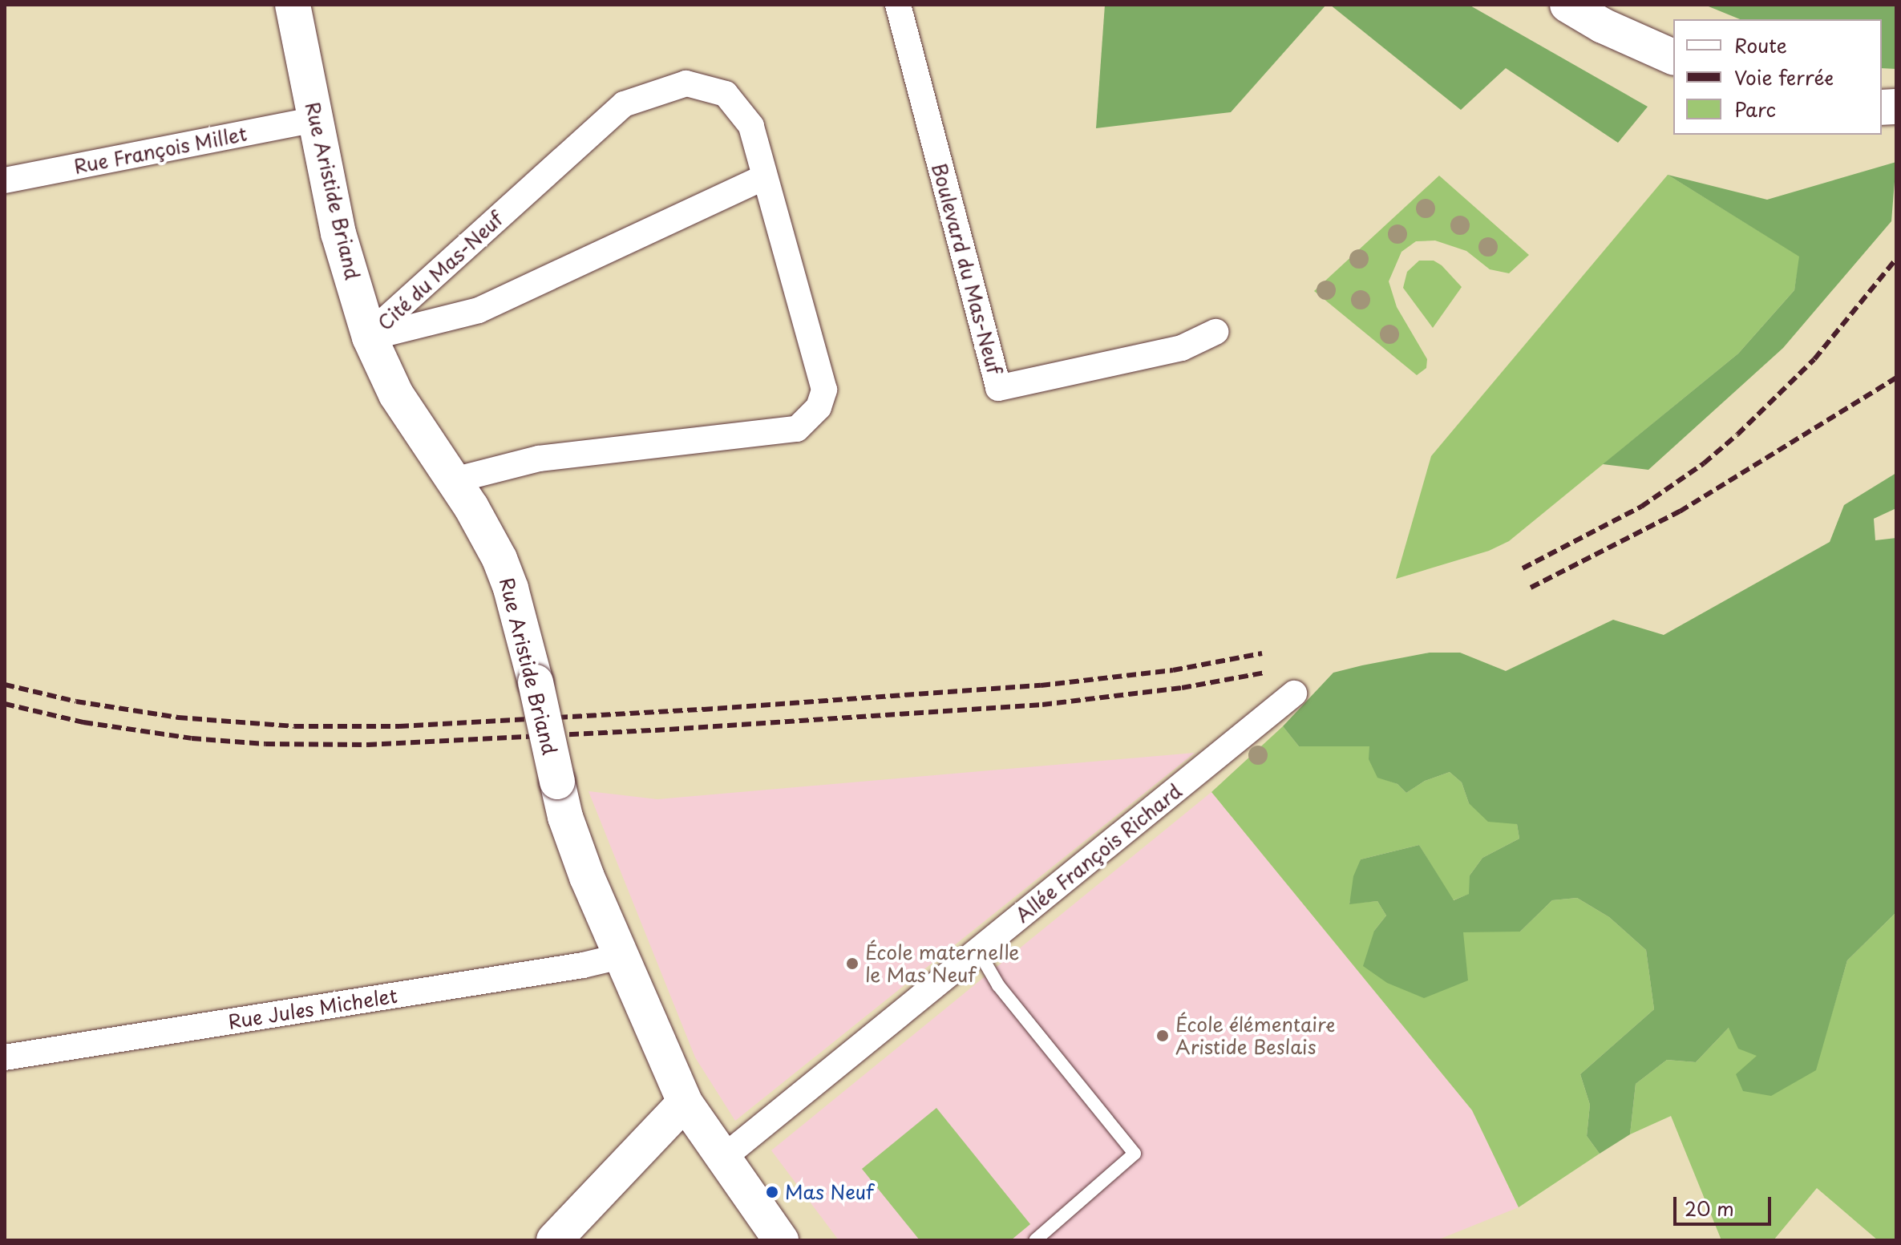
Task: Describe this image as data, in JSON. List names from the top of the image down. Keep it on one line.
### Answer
{"streets":{"main road":["Rue Aristide Briand"],"street":["Rue François Millet","Boulevard du Mas-Neuf","Cité du Mas-Neuf","Allée François Richard","Rue Jules Michelet"]},"crossings":[["Rue François Millet","Rue Aristide Briand"],["Rue Aristide Briand","Cité du Mas-Neuf"],["Rue Aristide Briand","Allée François Richard"],["Rue Aristide Briand","Rue Jules Michelet"]],"places":["École maternelle le Mas Neuf","École élémentaire Aristide Beslais","Mas Neuf"],"legend":["Route","Voie ferrée","Parc"],"scale_bar":"20 m"}
